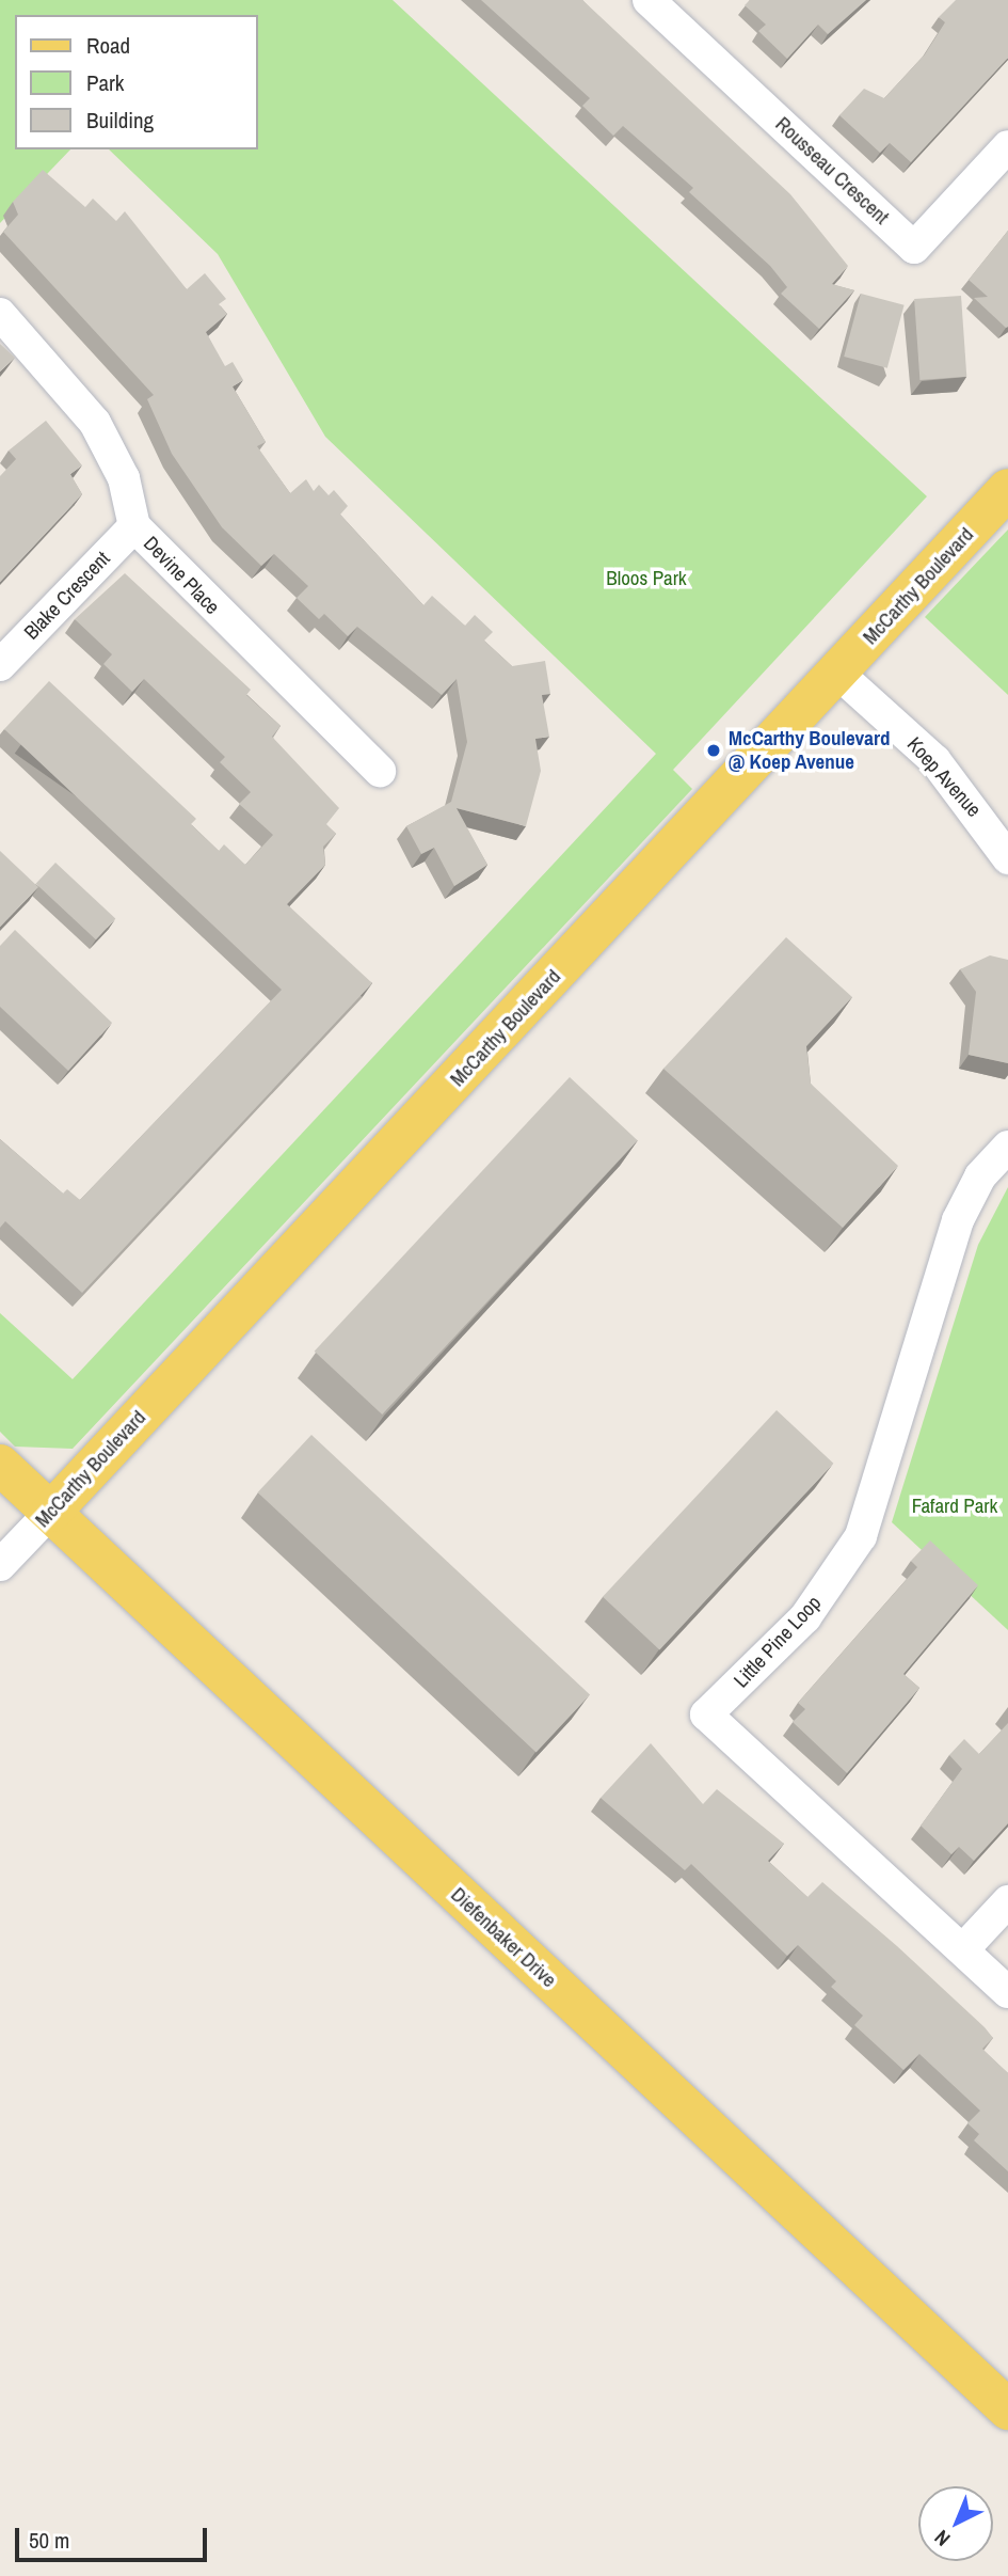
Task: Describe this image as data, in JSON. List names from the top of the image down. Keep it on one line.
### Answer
{"streets":{"main road":["McCarthy Boulevard","Diefenbaker Drive"],"street":["Rousseau Crescent","Devine Place","Blake Crescent","Koep Avenue","Little Pine Loop"]},"crossings":[["Devine Place","Blake Crescent"],["McCarthy Boulevard","Koep Avenue"],["McCarthy Boulevard","Diefenbaker Drive"]],"parks":["Bloos Park","Fafard Park"],"places":["McCarthy Boulevard @ Koep Avenue"],"legend":["Road","Park","Building"],"scale_bar":"50 m","north":"bottom left"}
